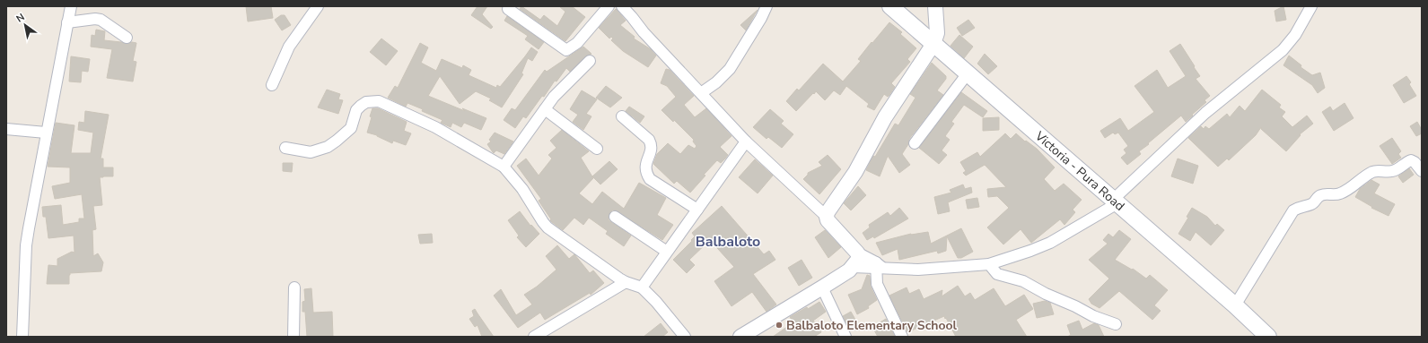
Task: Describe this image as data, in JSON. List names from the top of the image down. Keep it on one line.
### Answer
{"streets":{"main road":["Victoria - Pura Road"]},"districts":["Balbaloto"],"places":["Balbaloto Elementary School"],"north":"top left"}
